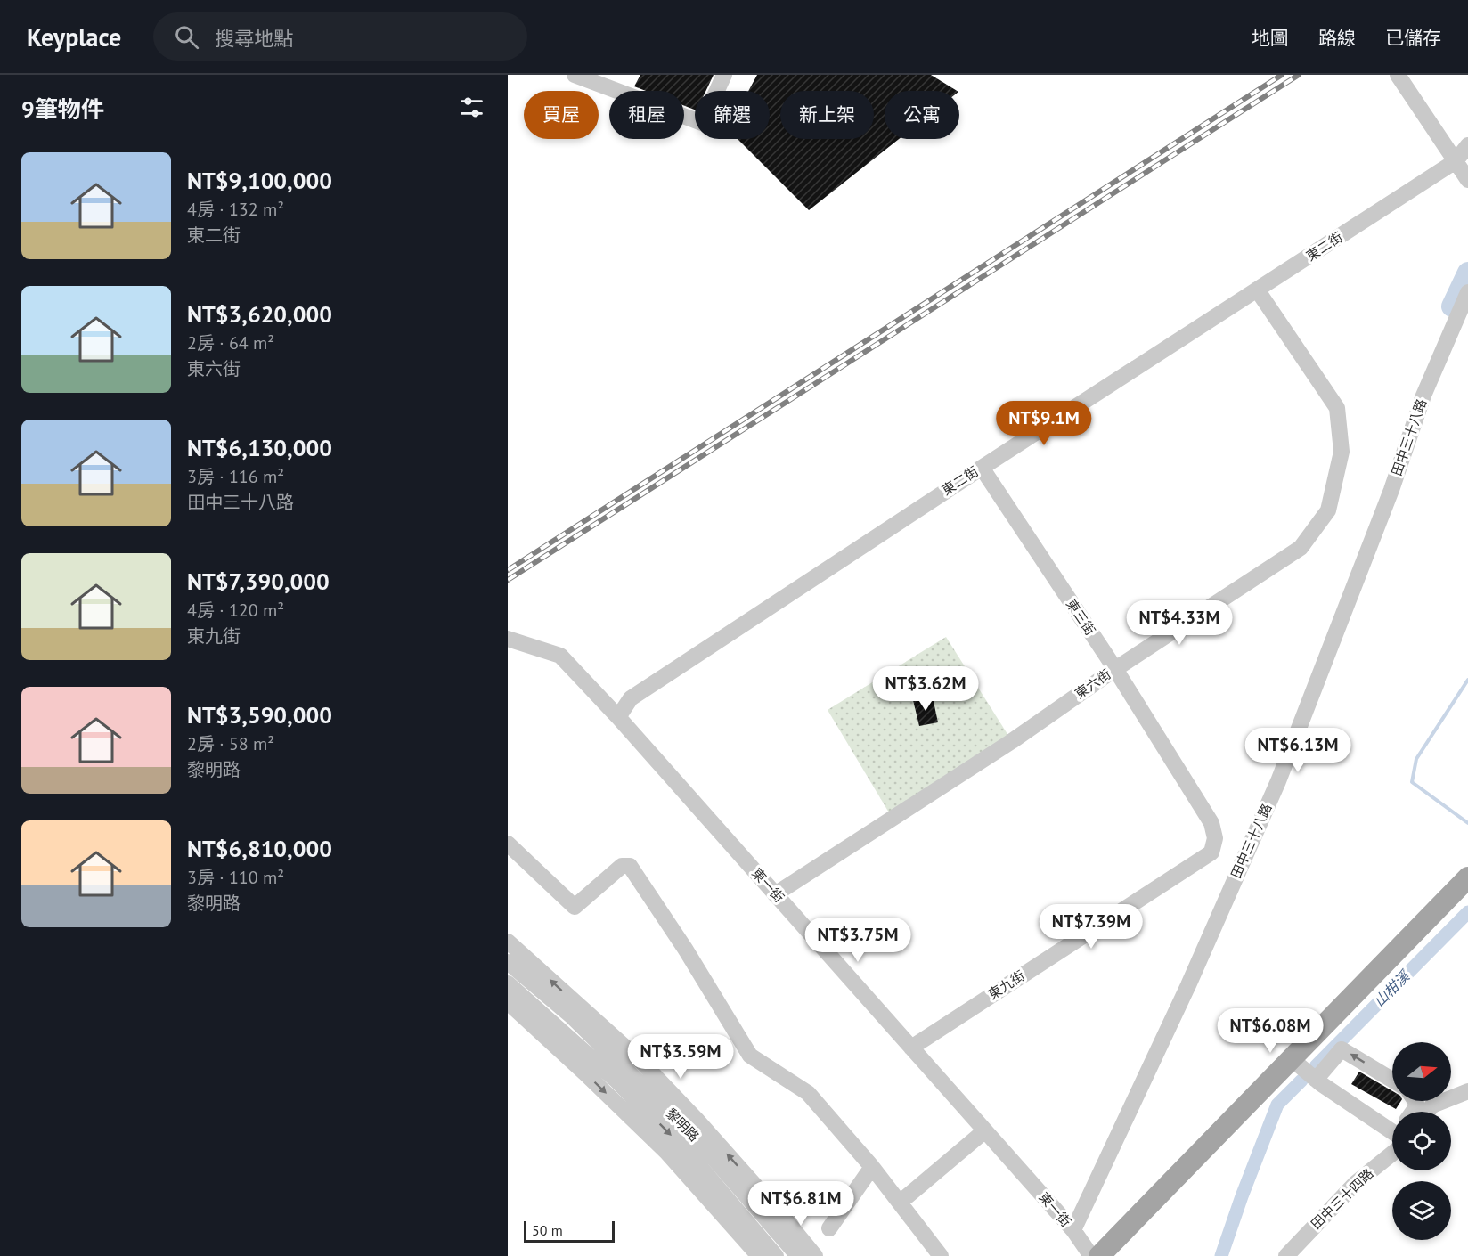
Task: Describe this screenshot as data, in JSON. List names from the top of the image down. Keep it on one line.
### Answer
{"streets":{"street":["東二街","田中三十八路","東三街","東六街","東一街","東九街","黎明路","田中三十四路"]},"crossings":[["東二街","東三街"],["東二街","東六街"],["東二街","東一街"],["田中三十八路","東一街"],["東三街","東六街"],["東三街","東九街"],["東六街","東一街"],["東一街","東九街"]],"water":["山柑溪"],"scale_bar":"50 m","north":"right","page":{"header":"Keyplace","search":"搜尋地點","nav":["地圖","路線","已儲存"],"heading":"9筆物件","chip":["買屋","租屋","篩選","新上架","公寓"],"list":[{"name":"NT$9,100,000","note":"4房 · 132 m² · 東二街"},{"name":"NT$3,620,000","note":"2房 · 64 m² · 東六街"},{"name":"NT$6,130,000","note":"3房 · 116 m² · 田中三十八路"},{"name":"NT$7,390,000","note":"4房 · 120 m² · 東九街"},{"name":"NT$3,590,000","note":"2房 · 58 m² · 黎明路"},{"name":"NT$6,810,000","note":"3房 · 110 m² · 黎明路"}],"price":["NT$9.1M","NT$4.33M","NT$3.62M","NT$6.13M","NT$7.39M","NT$3.75M","NT$6.08M","NT$3.59M","NT$6.81M"],"scale":"50 m"}}
